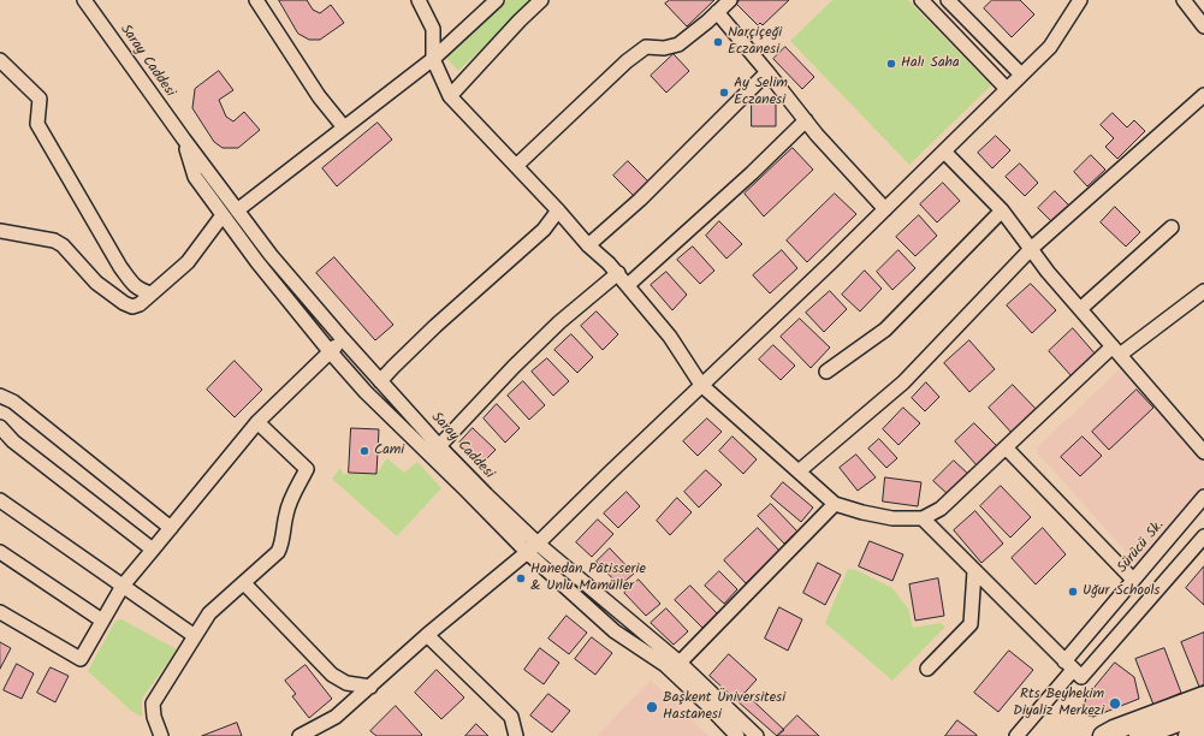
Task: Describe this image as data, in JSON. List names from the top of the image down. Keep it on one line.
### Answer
{"streets":{"street":["Saray Caddesi","Sürücü Sk."]},"places":["Narçiçeği Eczanesi","Halı Saha","Ay Selim Eczanesi","Cami","Hanedan Pâtisserie & Unlu Mamüller","Uğur Schools","Rts Beyhekim Diyaliz Merkezi","Başkent Üniversitesi Hastanesi"]}
